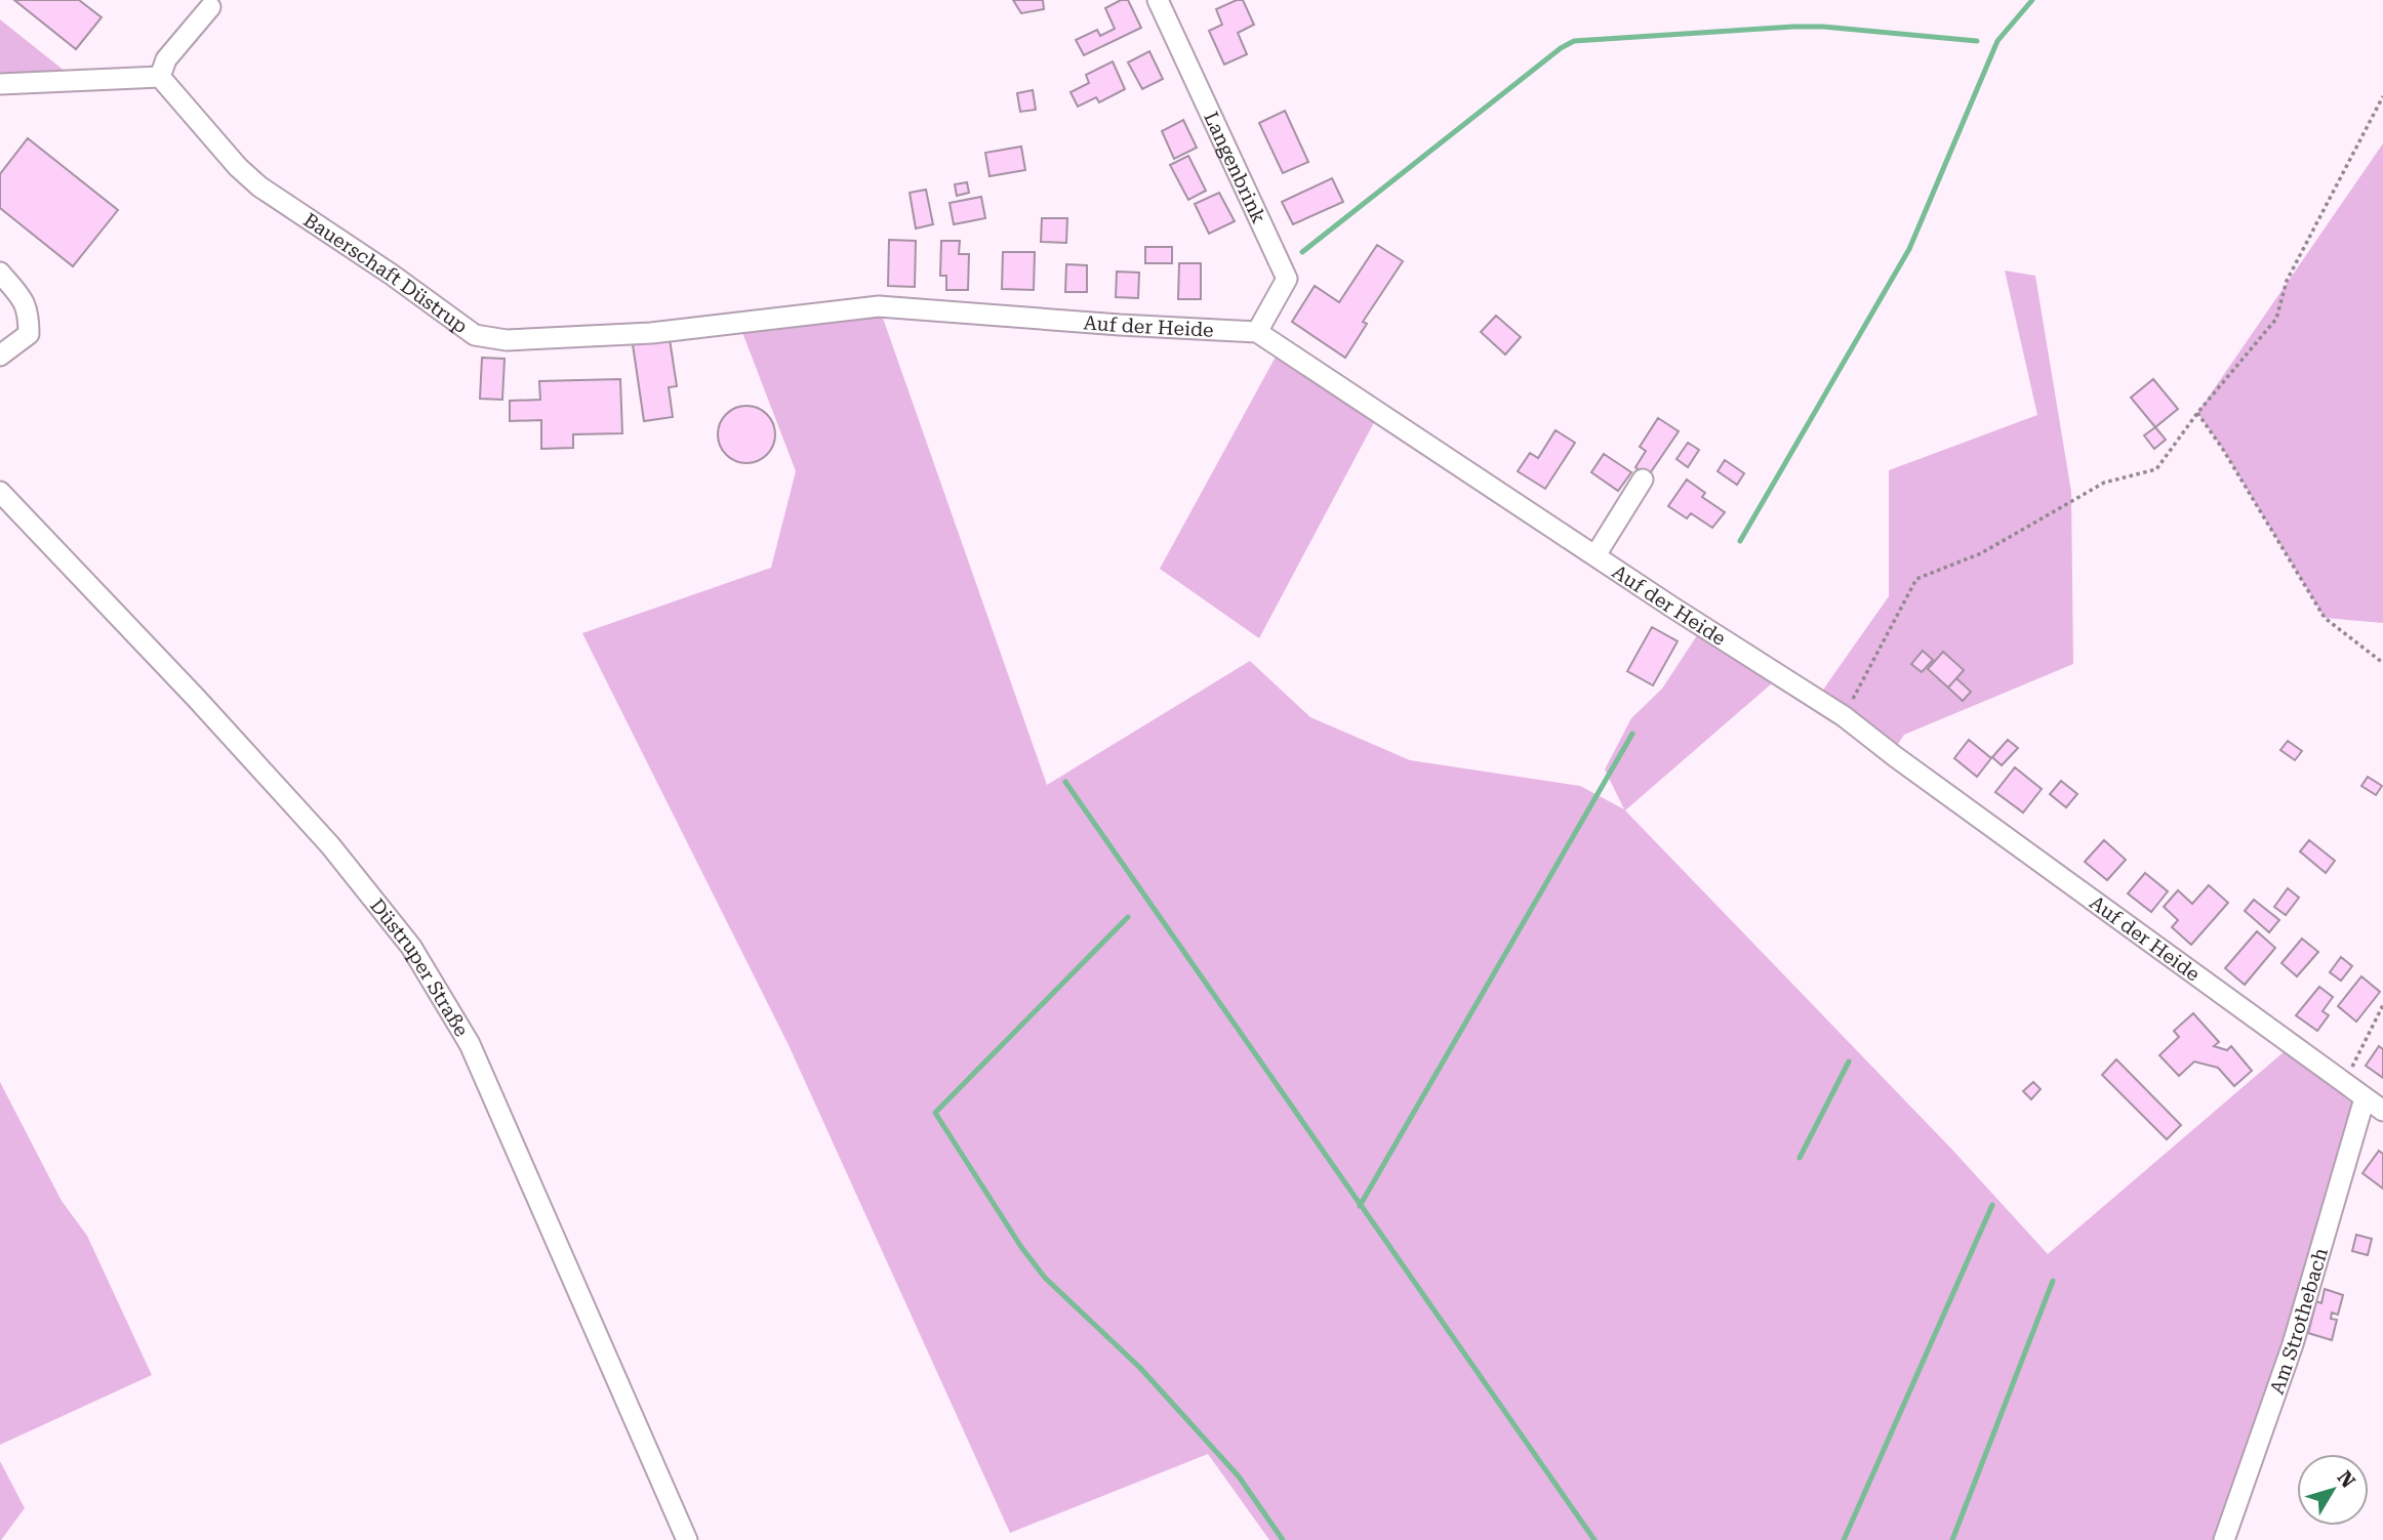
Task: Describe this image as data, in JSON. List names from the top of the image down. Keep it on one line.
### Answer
{"streets":{"street":["Langenbrink","Bauerschaft Düstrup","Auf der Heide","Düstruper Straße","Am Strothebach"]},"crossings":[["Langenbrink","Auf der Heide"],["Bauerschaft Düstrup","Auf der Heide"],["Auf der Heide","Am Strothebach"]],"north":"top right"}
